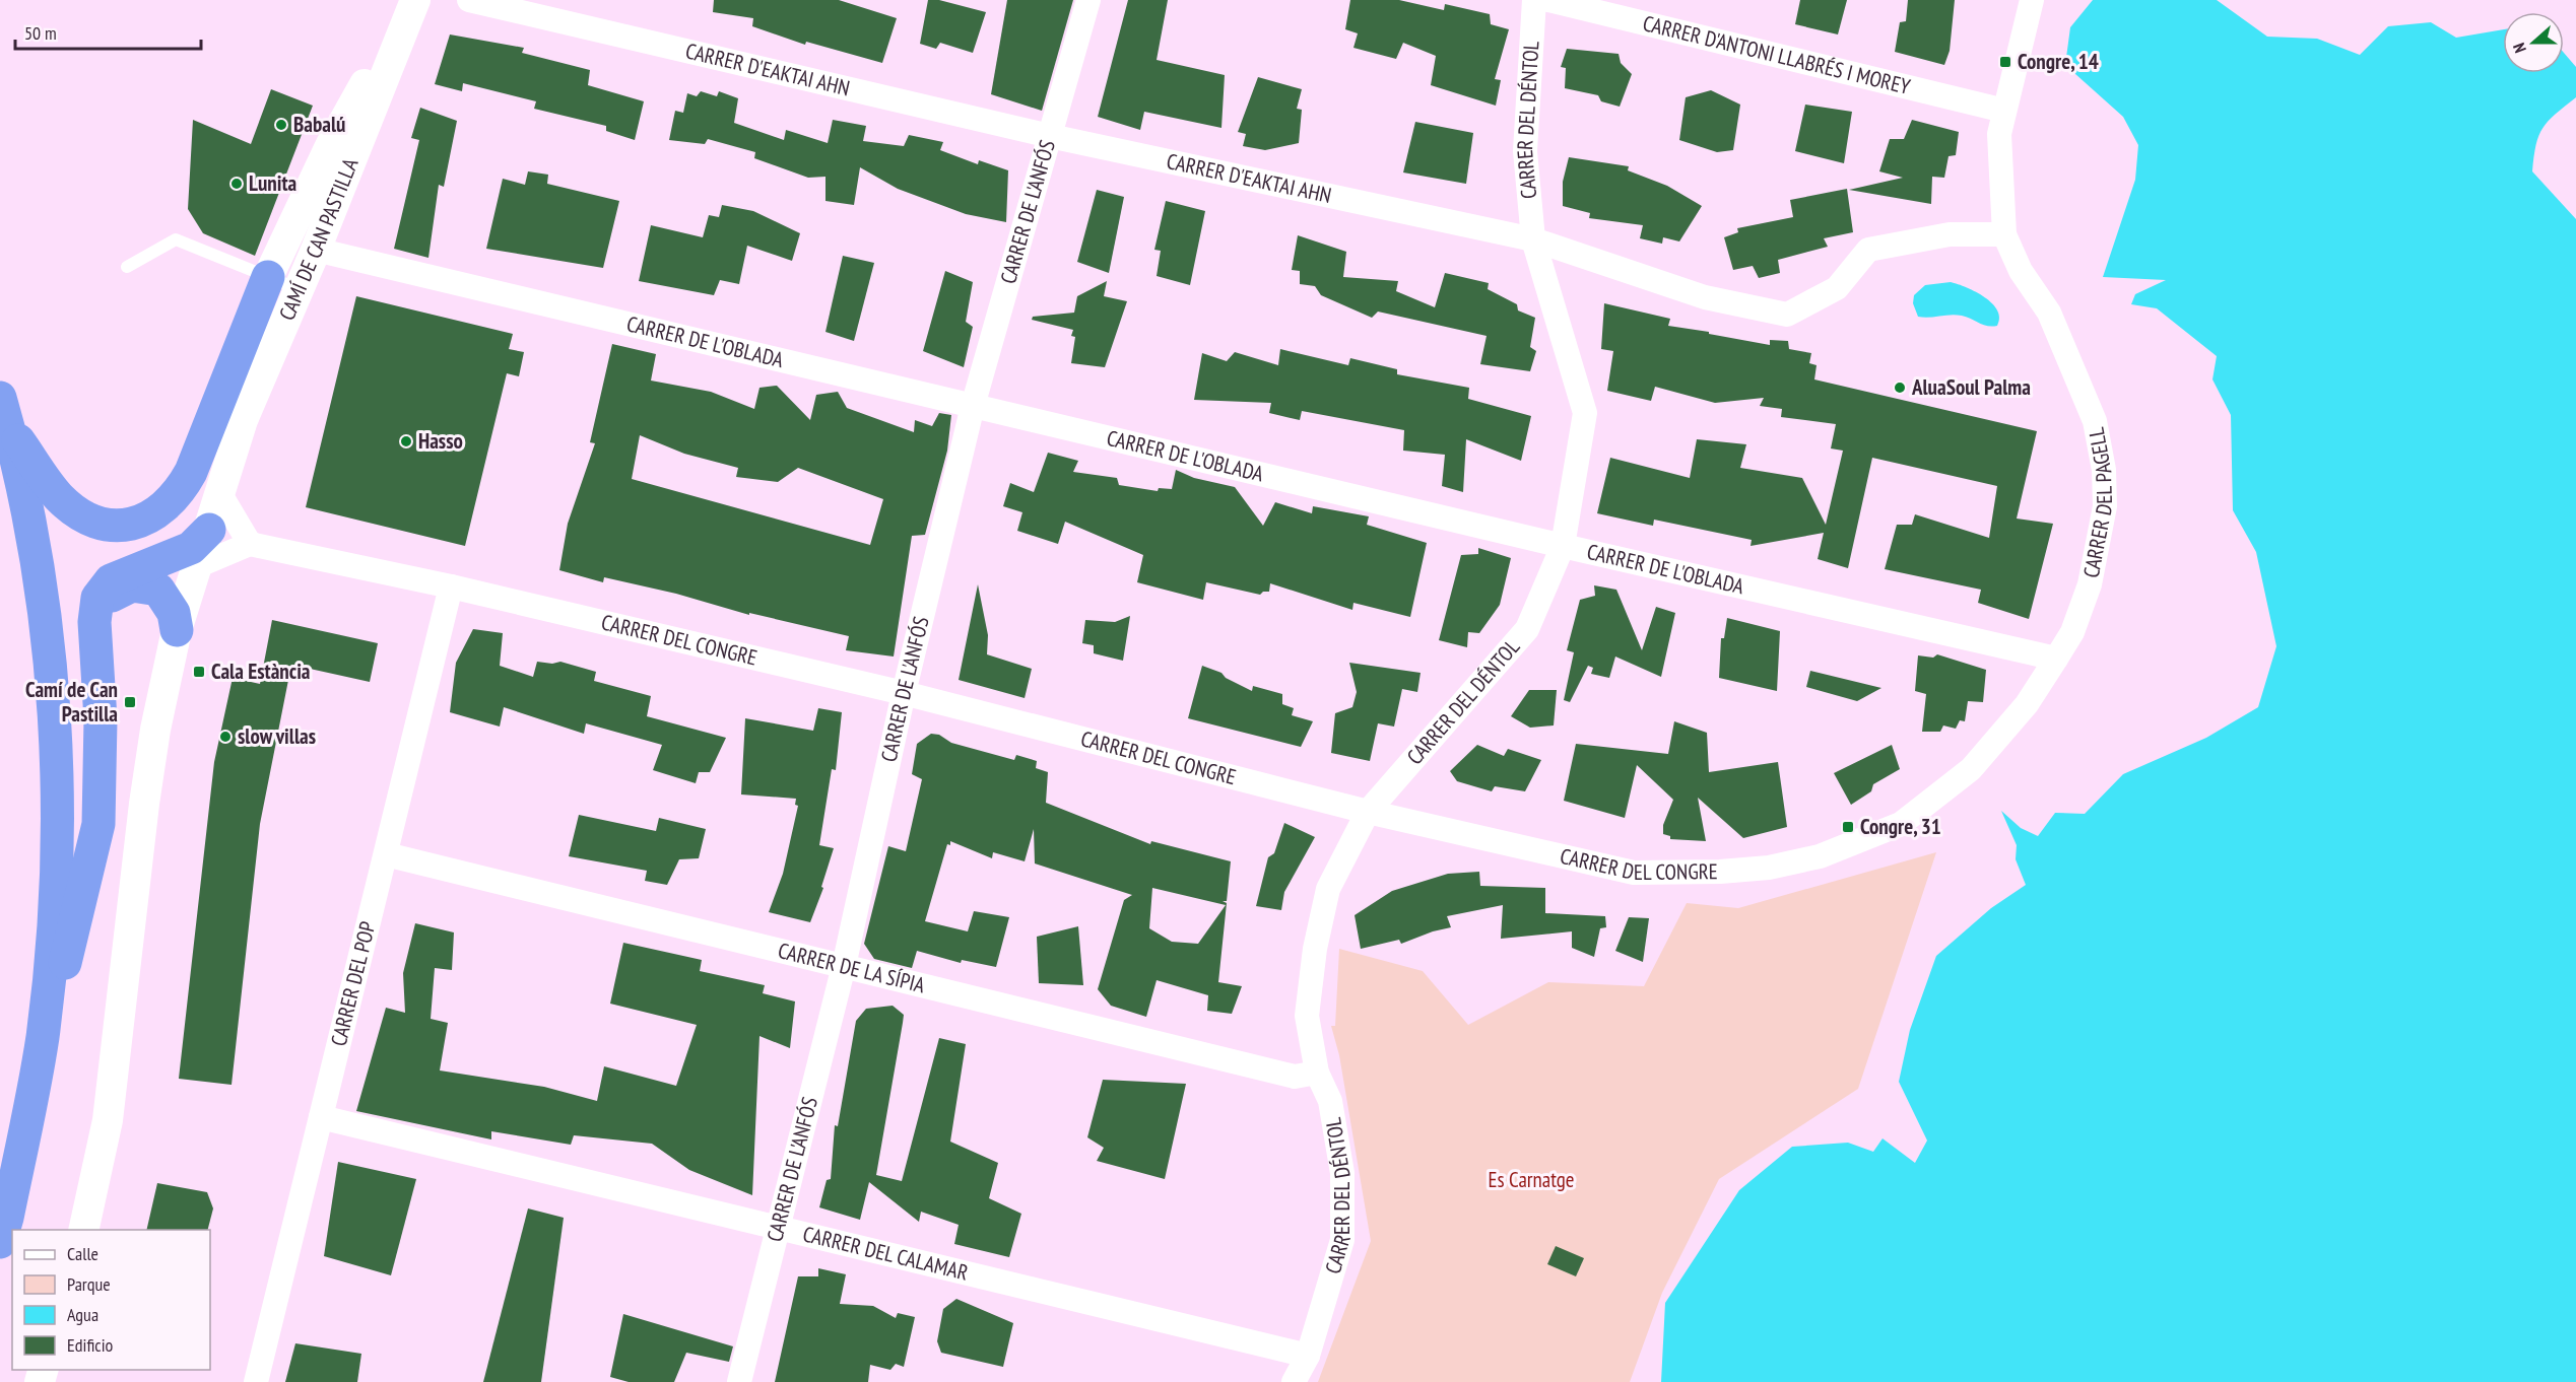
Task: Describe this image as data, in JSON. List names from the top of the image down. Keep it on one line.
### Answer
{"streets":{"street":["CARRER D'ANTONI LLABRÉS I MOREY","CARRER D'EAKTAI AHN","CARRER DEL DÉNTOL","CARRER DE L'ANFÓS","CAMÍ DE CAN PASTILLA","CARRER DE L'OBLADA","CARRER DEL PAGELL","CARRER DEL CONGRE","CARRER DE LA SÍPIA","CARRER DEL POP","CARRER DEL CALAMAR"]},"crossings":[["CARRER D'ANTONI LLABRÉS I MOREY","CARRER DEL PAGELL"],["CARRER D'EAKTAI AHN","CARRER DEL DÉNTOL"],["CARRER D'EAKTAI AHN","CARRER DE L'ANFÓS"],["CARRER D'EAKTAI AHN","CARRER DEL PAGELL"],["CARRER DEL DÉNTOL","CARRER DE L'OBLADA"],["CARRER DEL DÉNTOL","CARRER DEL CONGRE"],["CARRER DEL DÉNTOL","CARRER DE LA SÍPIA"],["CARRER DEL DÉNTOL","CARRER DEL CALAMAR"],["CARRER DE L'ANFÓS","CARRER DE L'OBLADA"],["CARRER DE L'ANFÓS","CARRER DEL CONGRE"],["CARRER DE L'ANFÓS","CARRER DE LA SÍPIA"],["CARRER DE L'ANFÓS","CARRER DEL CALAMAR"],["CAMÍ DE CAN PASTILLA","CARRER DE L'OBLADA"],["CARRER DE L'OBLADA","CARRER DEL PAGELL"],["CARRER DE L'OBLADA","CARRER DEL CONGRE"],["CARRER DEL PAGELL","CARRER DEL CONGRE"],["CARRER DEL CONGRE","CARRER DEL POP"],["CARRER DE LA SÍPIA","CARRER DEL POP"],["CARRER DEL POP","CARRER DEL CALAMAR"]],"parks":["Es Carnatge"],"places":{"transit":["Congre, 14","Cala Estància","Camí de Can Pastilla","Congre, 31"],"other":["Babalú","Lunita","AluaSoul Palma","Hasso","slow villas"]},"legend":["Calle","Parque","Agua","Edificio"],"scale_bar":"50 m","north":"left"}
